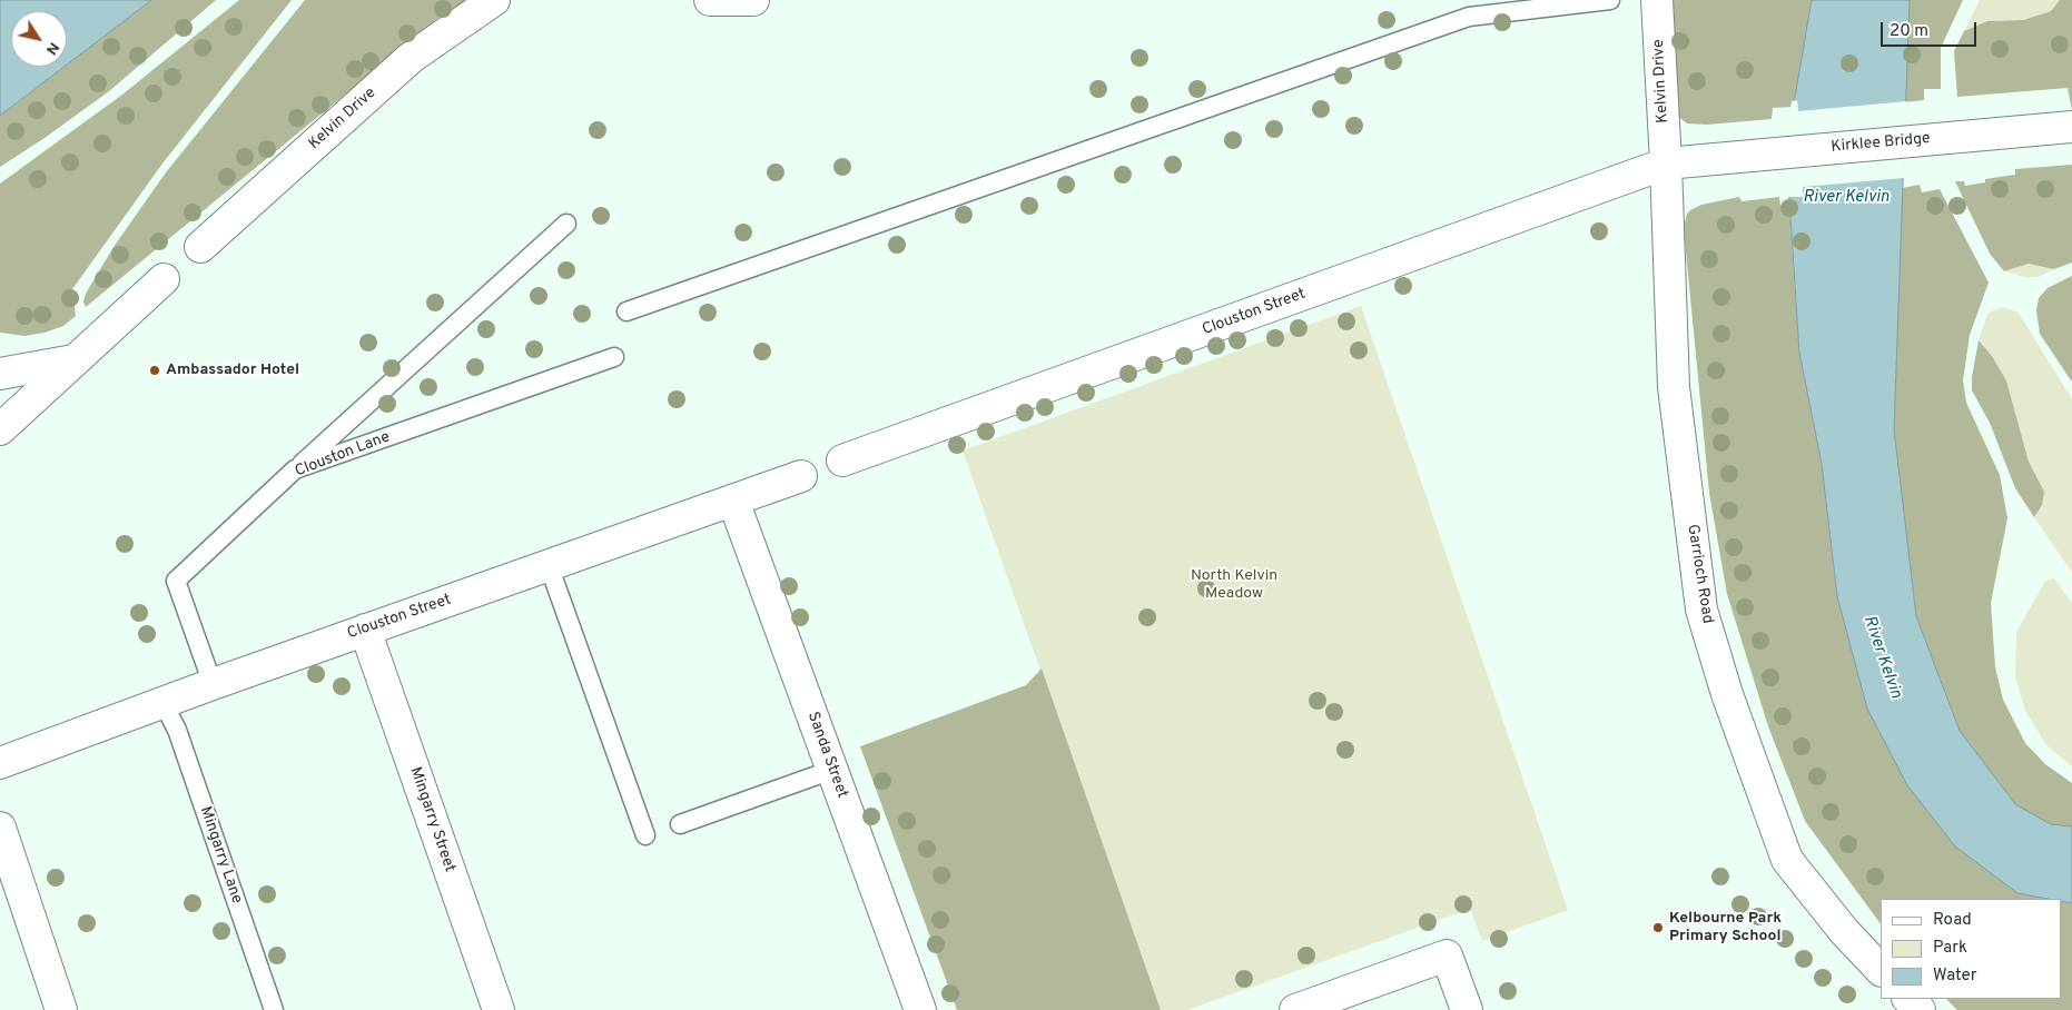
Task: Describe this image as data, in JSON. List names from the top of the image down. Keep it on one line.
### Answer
{"streets":{"street":["Kelvin Drive","Kirklee Bridge","Clouston Street","Garrioch Road","Sanda Street","Mingarry Street"],"lane":["Clouston Lane","Mingarry Lane"]},"crossings":[["Kelvin Drive","Kirklee Bridge"],["Kelvin Drive","Clouston Street"],["Kelvin Drive","Garrioch Road"],["Kirklee Bridge","Clouston Street"],["Kirklee Bridge","Garrioch Road"],["Clouston Street","Clouston Lane"],["Clouston Street","Garrioch Road"],["Clouston Street","Sanda Street"],["Clouston Street","Mingarry Street"],["Clouston Street","Mingarry Lane"]],"water":["River Kelvin"],"parks":["North Kelvin Meadow"],"places":["Ambassador Hotel","Kelbourne Park Primary School"],"legend":["Road","Park","Water"],"scale_bar":"20 m","north":"bottom right"}
